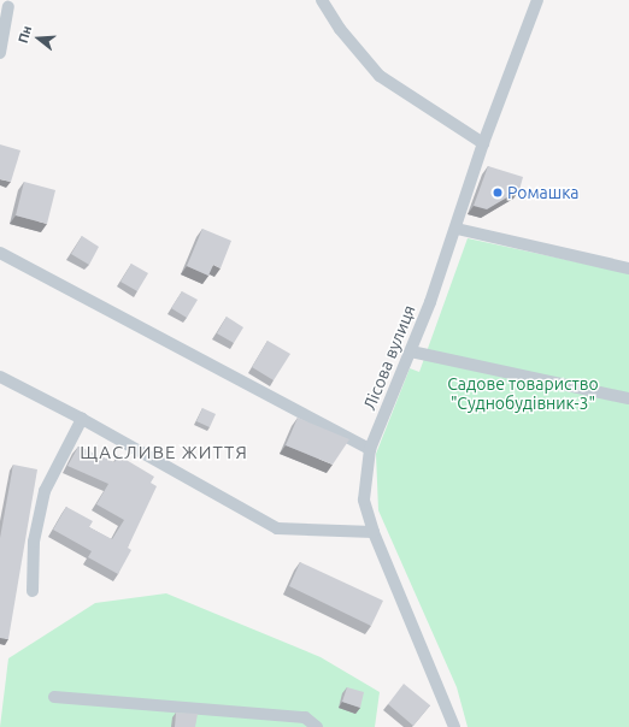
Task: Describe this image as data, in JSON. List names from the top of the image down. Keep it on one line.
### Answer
{"streets":{"street":["Лісова вулиця"]},"districts":["ЩАСЛИВЕ ЖИТТЯ"],"parks":["Садове товариство \"Суднобудівник-3\""],"places":["Ромашка"],"north":"left"}
